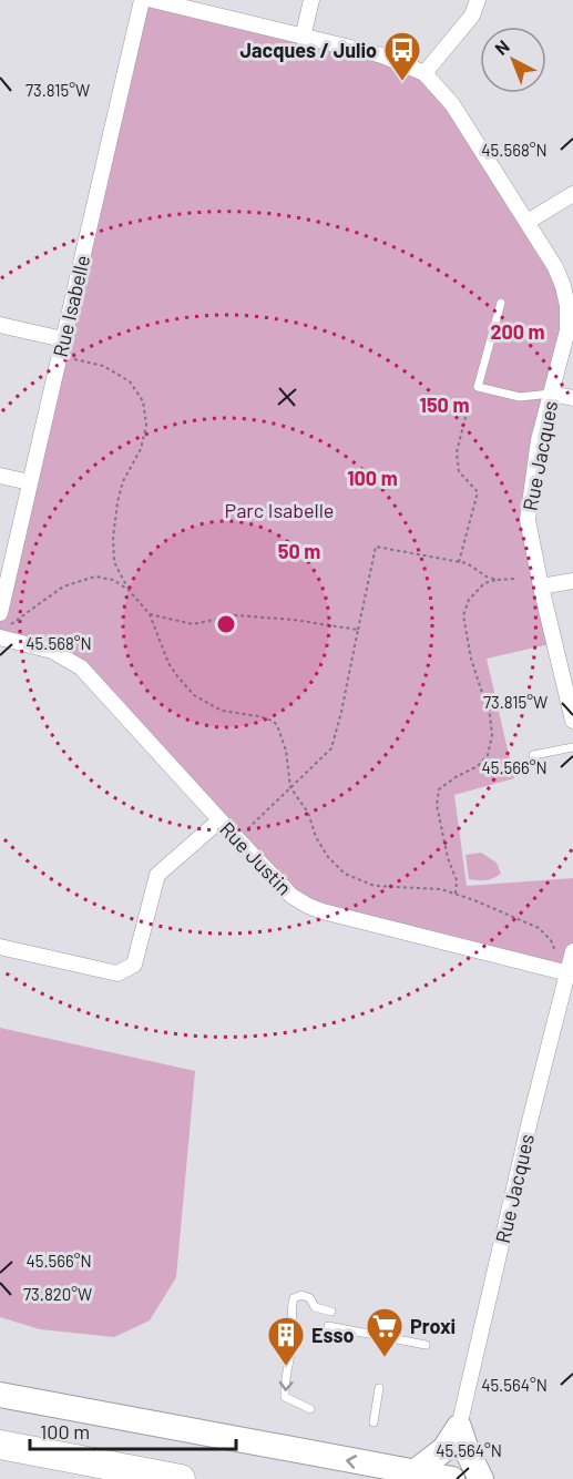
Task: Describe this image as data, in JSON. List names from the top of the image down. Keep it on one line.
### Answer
{"streets":{"street":["Rue Isabelle","Rue Jacques","Rue Justin"]},"crossings":[["Rue Jacques","Rue Justin"]],"parks":["Parc Isabelle"],"places":{"bus stop":["Jacques / Julio"],"supermarket":["Proxi"],"building":["Esso"]},"scale_bar":"100 m","north":"top left","coordinates":["73.815°W","45.568°N","45.566°N","73.820°W","45.564°N"],"rings":["200 m","150 m","100 m","50 m"]}
